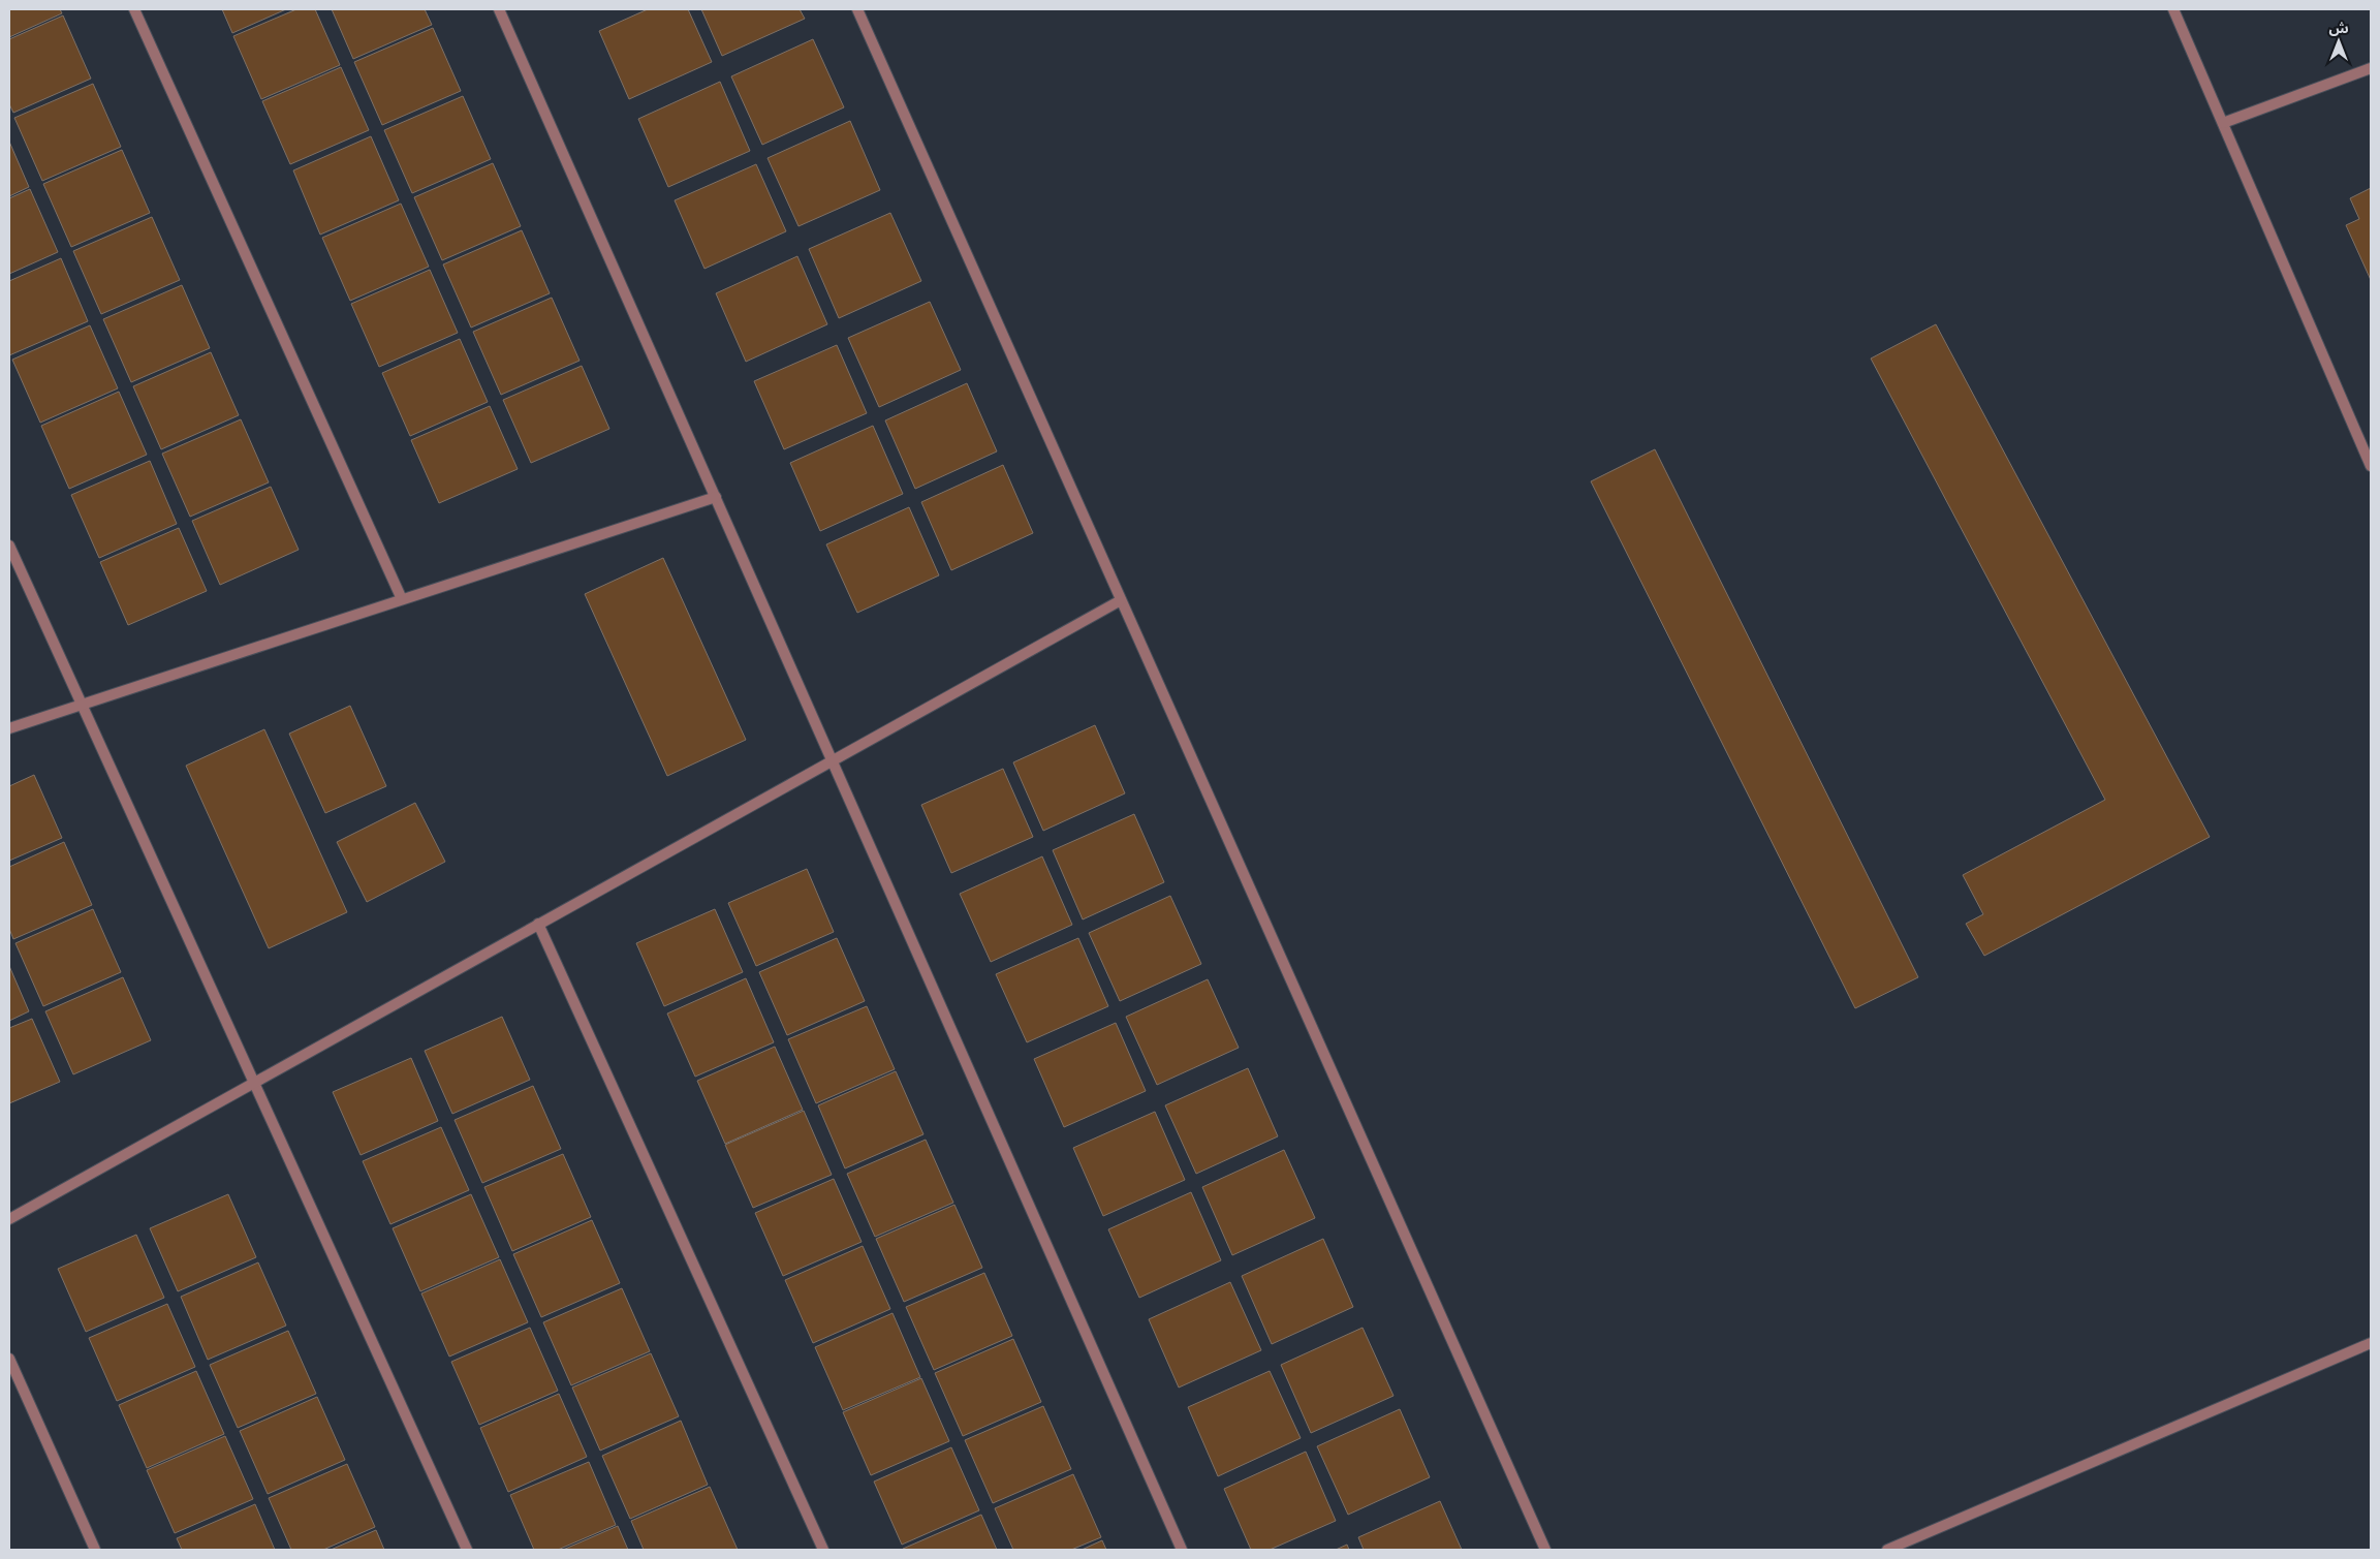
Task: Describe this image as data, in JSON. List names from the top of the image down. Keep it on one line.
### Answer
{"north":"top"}
